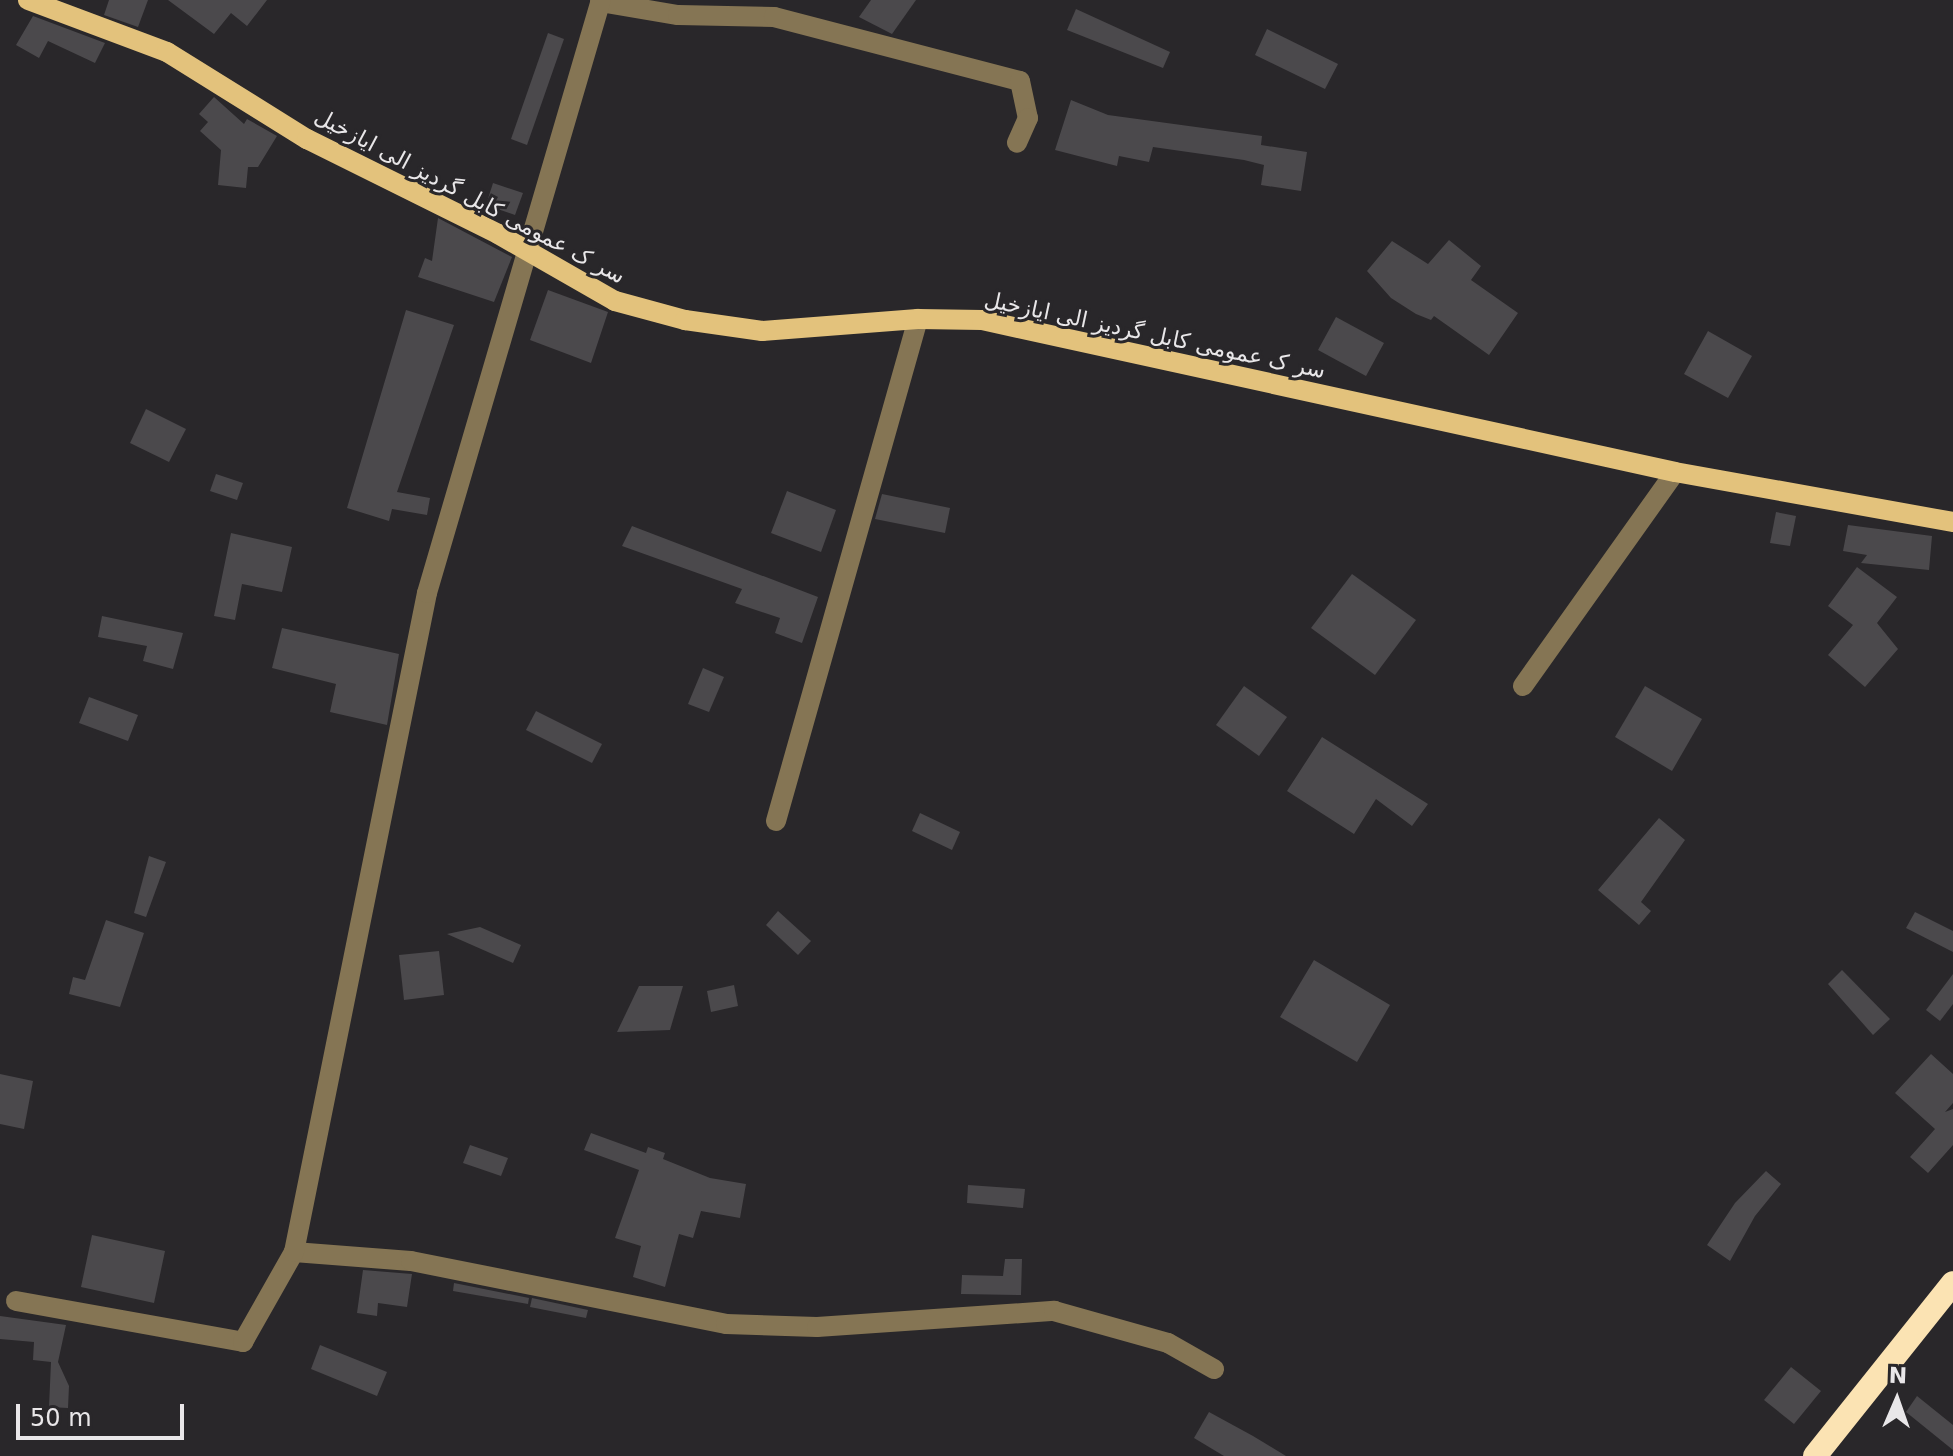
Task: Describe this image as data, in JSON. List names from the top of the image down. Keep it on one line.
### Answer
{"streets":{"main road":["سر ک عمومی کابل گردیز الی ایازخیل"]},"scale_bar":"50 m","north":"top"}
